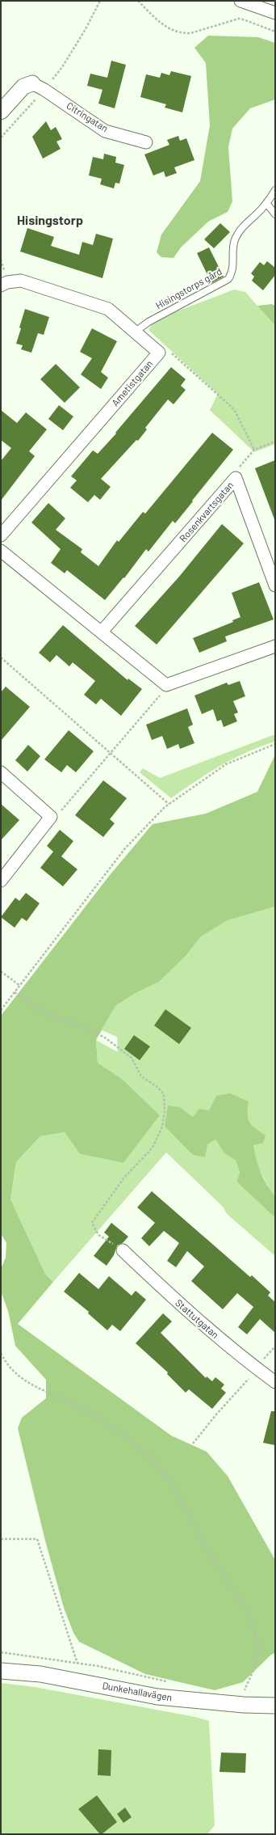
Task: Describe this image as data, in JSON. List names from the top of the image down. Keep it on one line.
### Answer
{"streets":{"street":["Citringatan","Ametistgatan","Rosenkvartsgatan","Stattutgatan","Dunkehallavägen"],"lane":["Hisingstorps gård"]},"crossings":[["Hisingstorps gård","Ametistgatan"]],"districts":["Hisingstorp"]}
